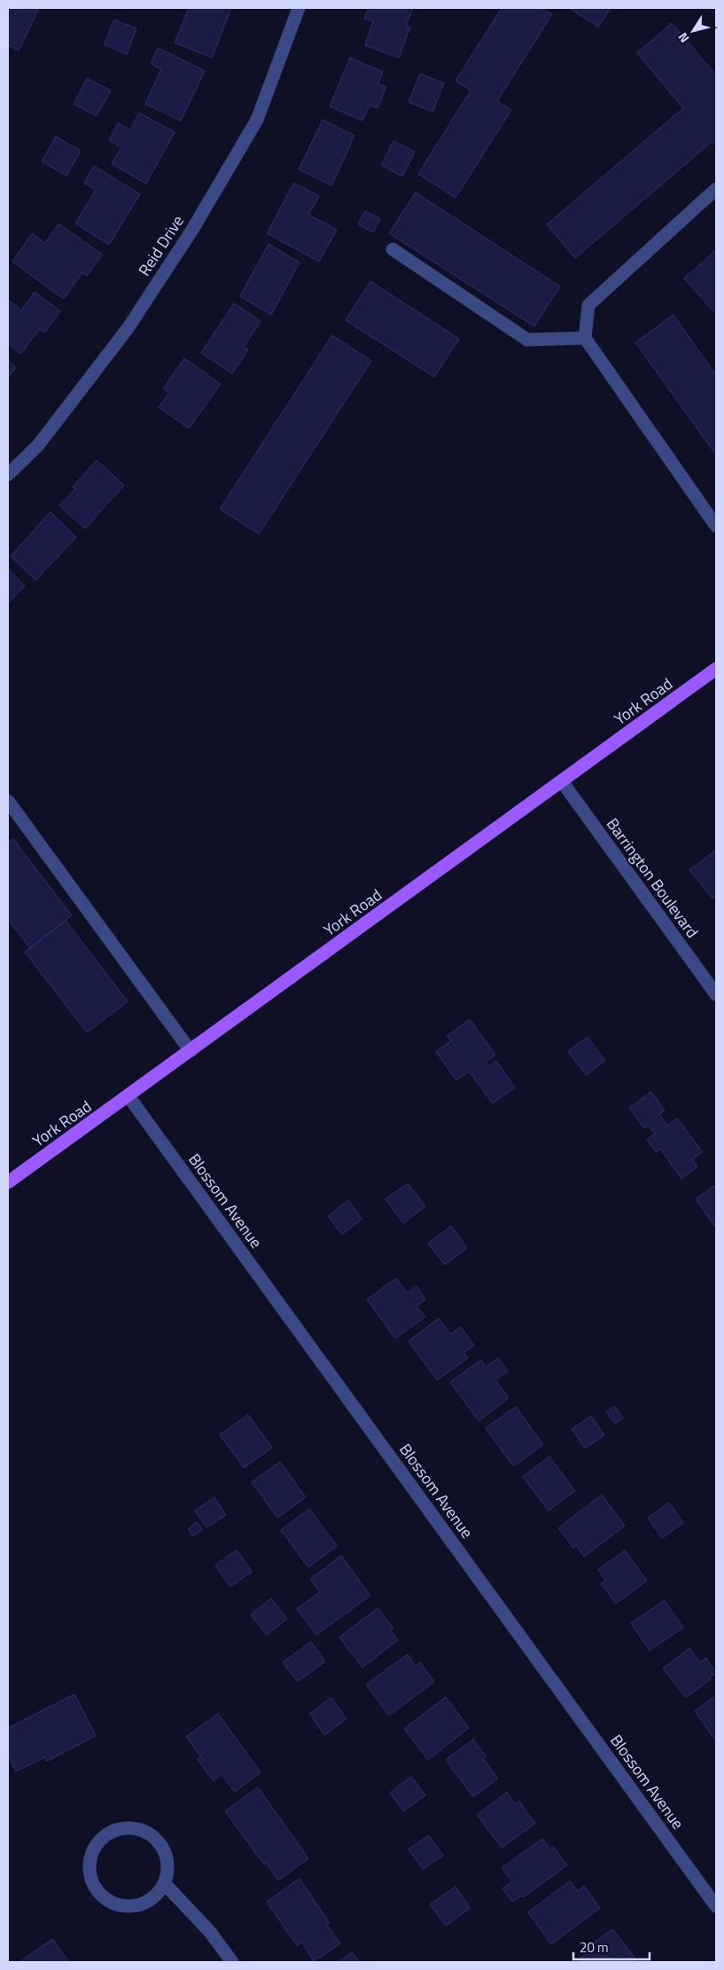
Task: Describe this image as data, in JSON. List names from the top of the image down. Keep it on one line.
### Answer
{"streets":{"main road":["York Road"],"street":["Reid Drive","Barrington Boulevard","Blossom Avenue"]},"crossings":[["York Road","Barrington Boulevard"],["York Road","Blossom Avenue"]],"scale_bar":"20 m","north":"bottom left"}
